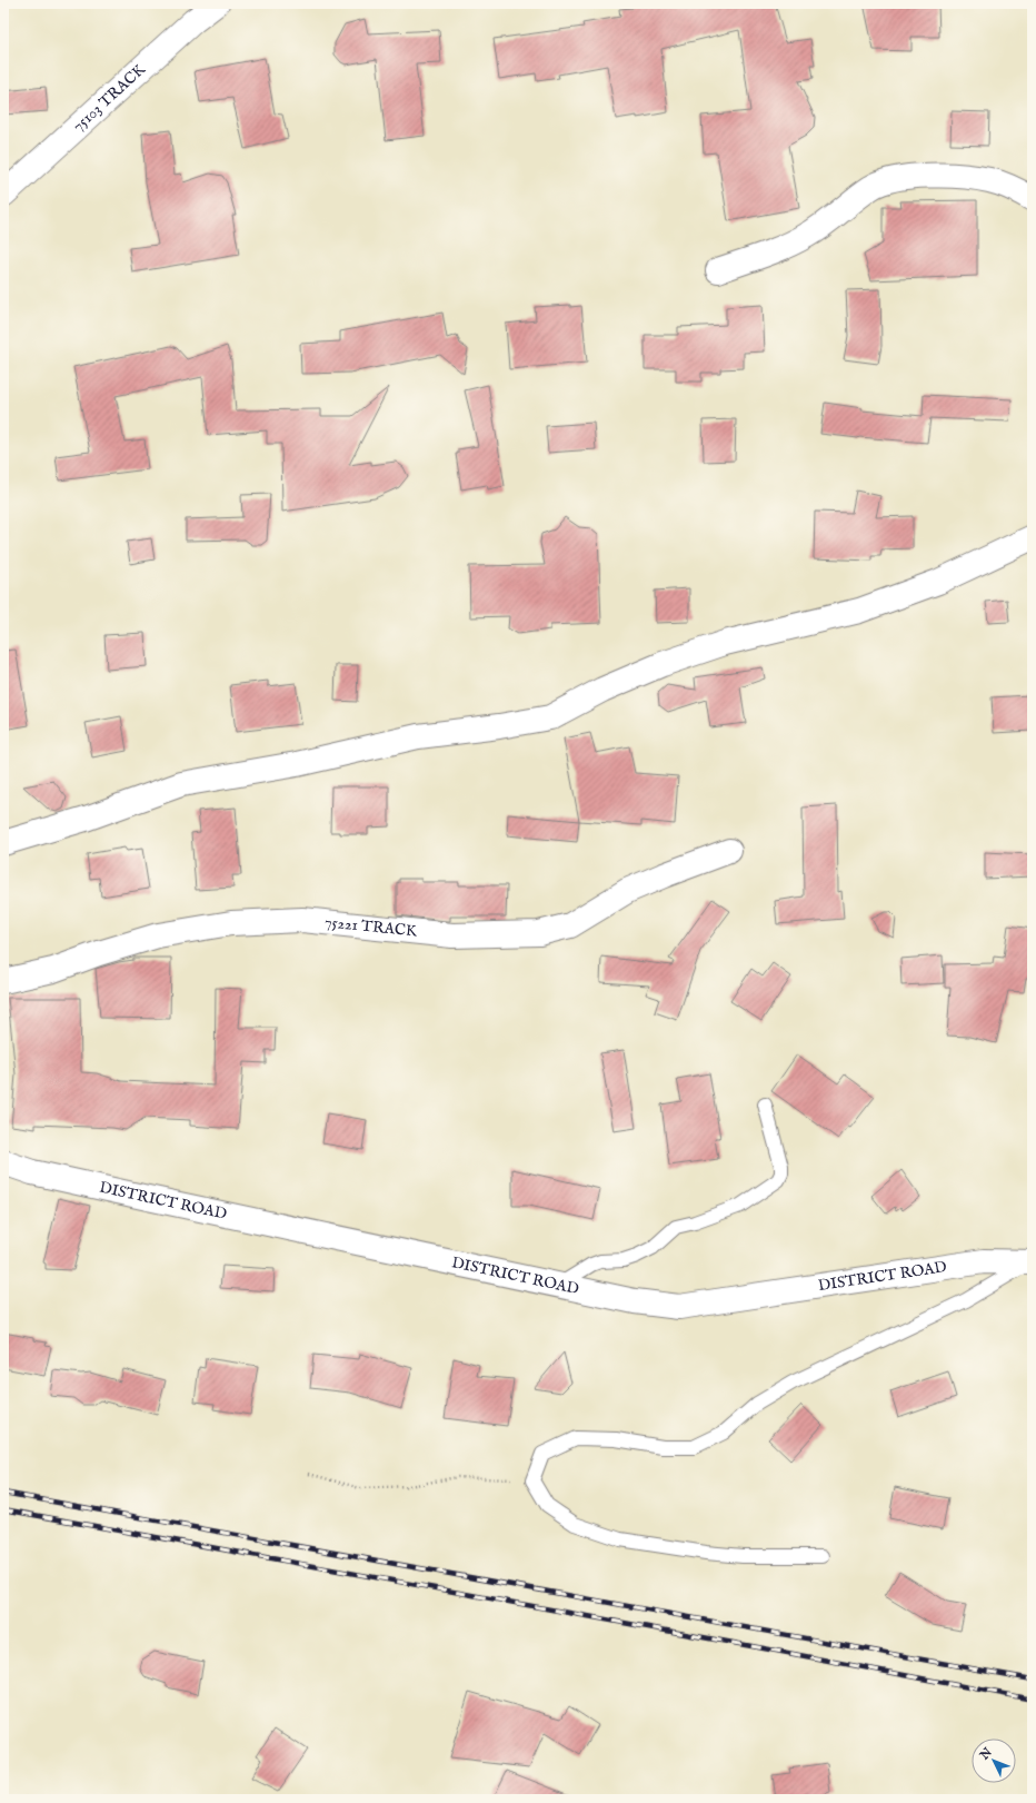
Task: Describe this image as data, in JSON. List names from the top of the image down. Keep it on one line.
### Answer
{"streets":{"street":["75103 TRACK","75221 TRACK","DISTRICT ROAD"]},"north":"top left"}
